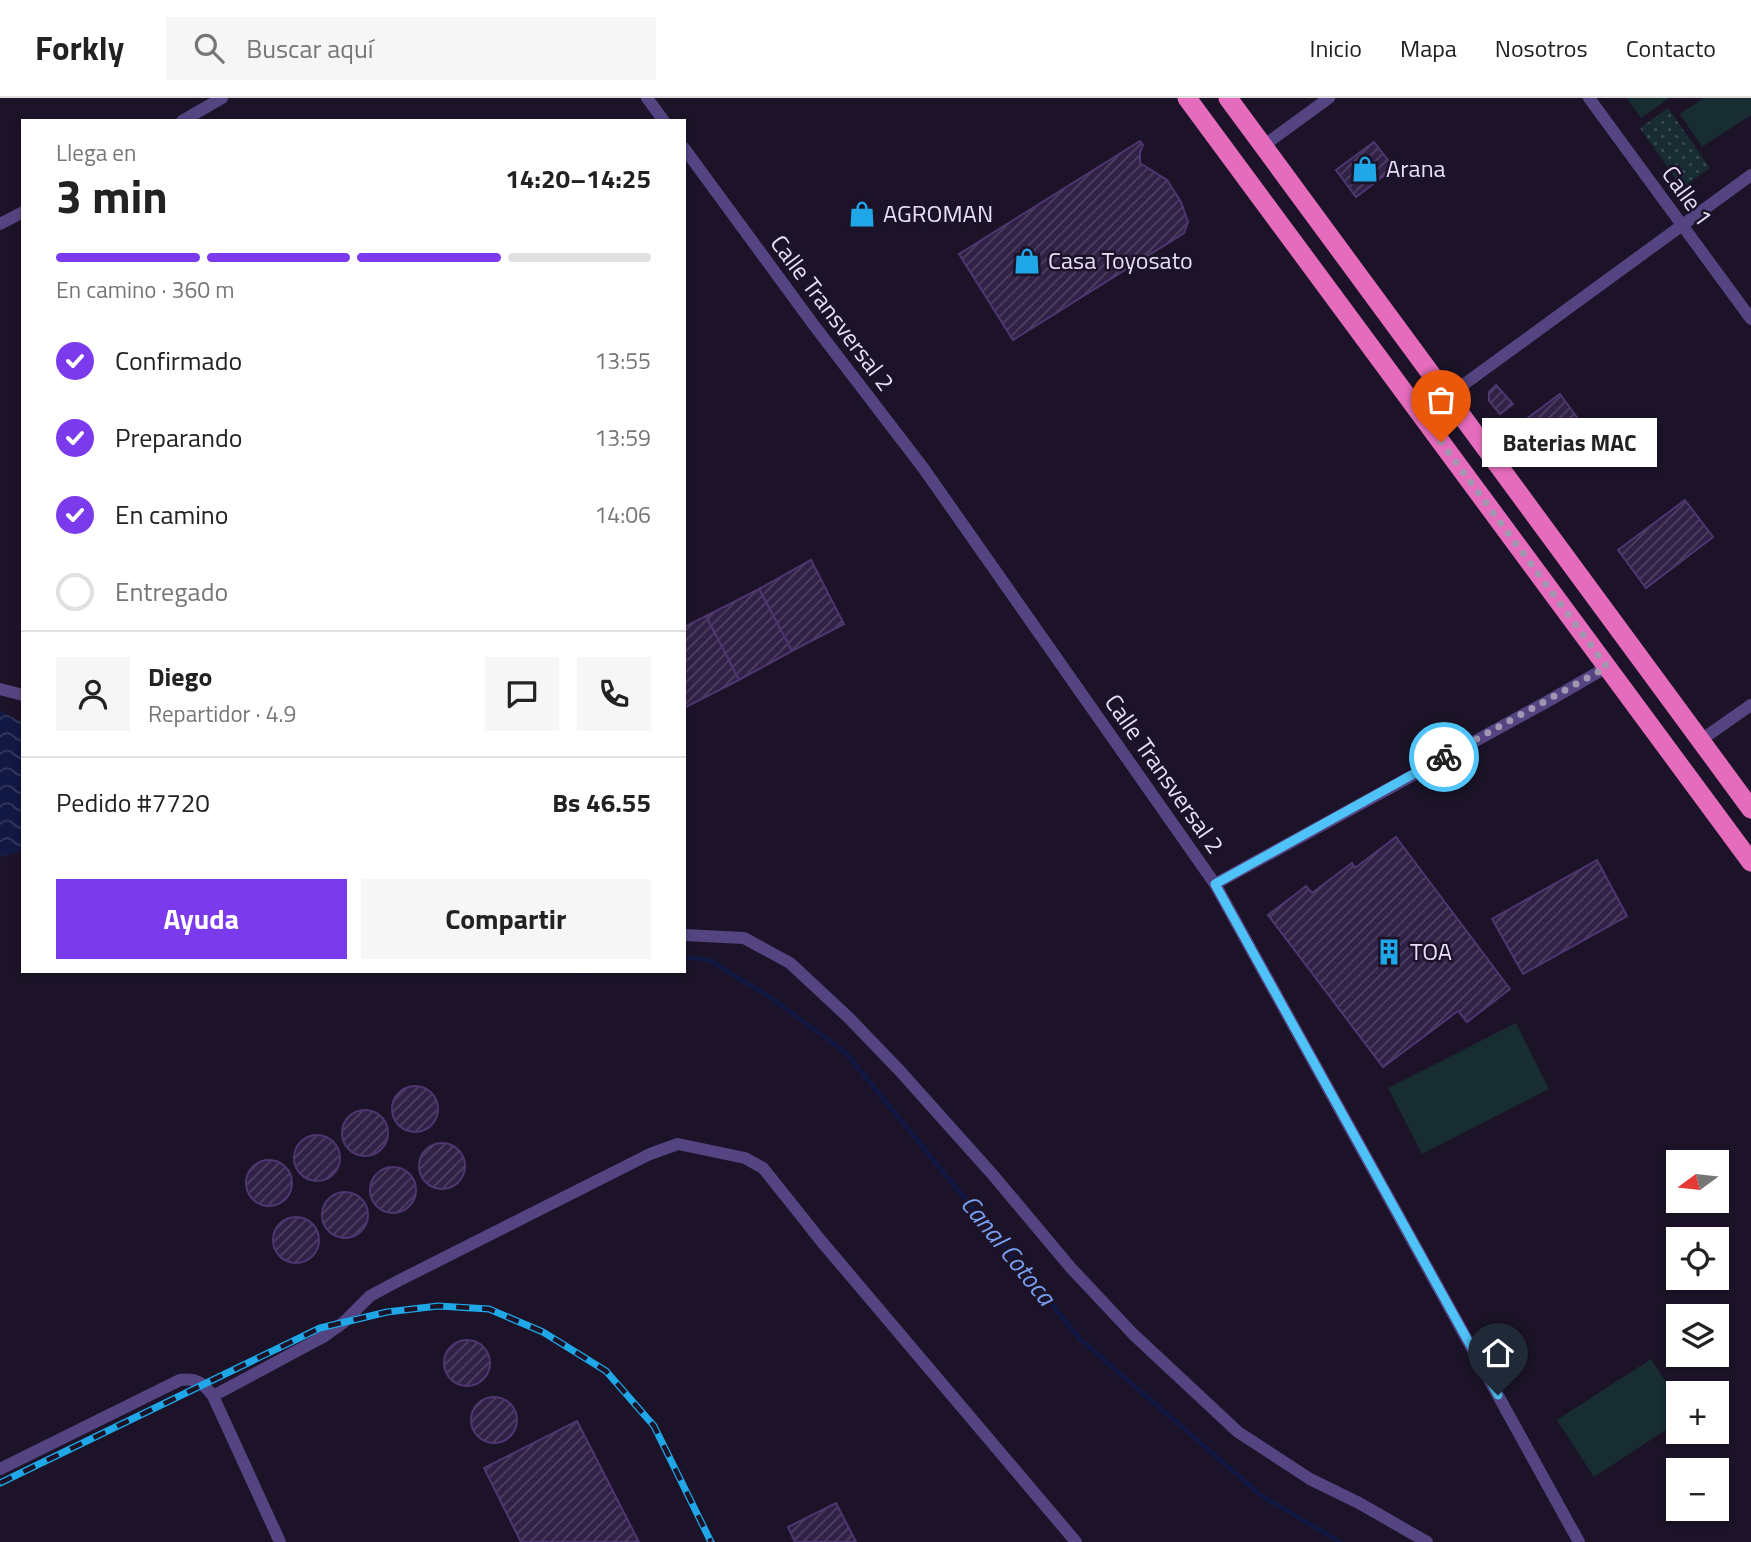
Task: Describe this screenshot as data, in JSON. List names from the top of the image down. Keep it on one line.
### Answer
{"streets":{"street":["Calle 1","Calle Transversal 2"]},"water":["Canal Cotoca"],"places":{"shop":["Arana","AGROMAN","Casa Toyosato"],"other":["Baterias MAC"],"building":["TOA"]},"north":"left","page":{"header":"Forkly","search":"Buscar aquí","nav":["Inicio","Mapa","Nosotros","Contacto"],"heading":["3 min","Llega en","14:20–14:25"],"panel":["Diego","Repartidor · 4.9","Pedido #7720","Bs 46.55"],"bar":"En camino · 360 m","list":[["Confirmado","13:55"],["Preparando","13:59"],["En camino","14:06"],"Entregado"],"bubble":"Baterias MAC","buttons":["Ayuda","Compartir"],"map_buttons":["+","−"]}}
